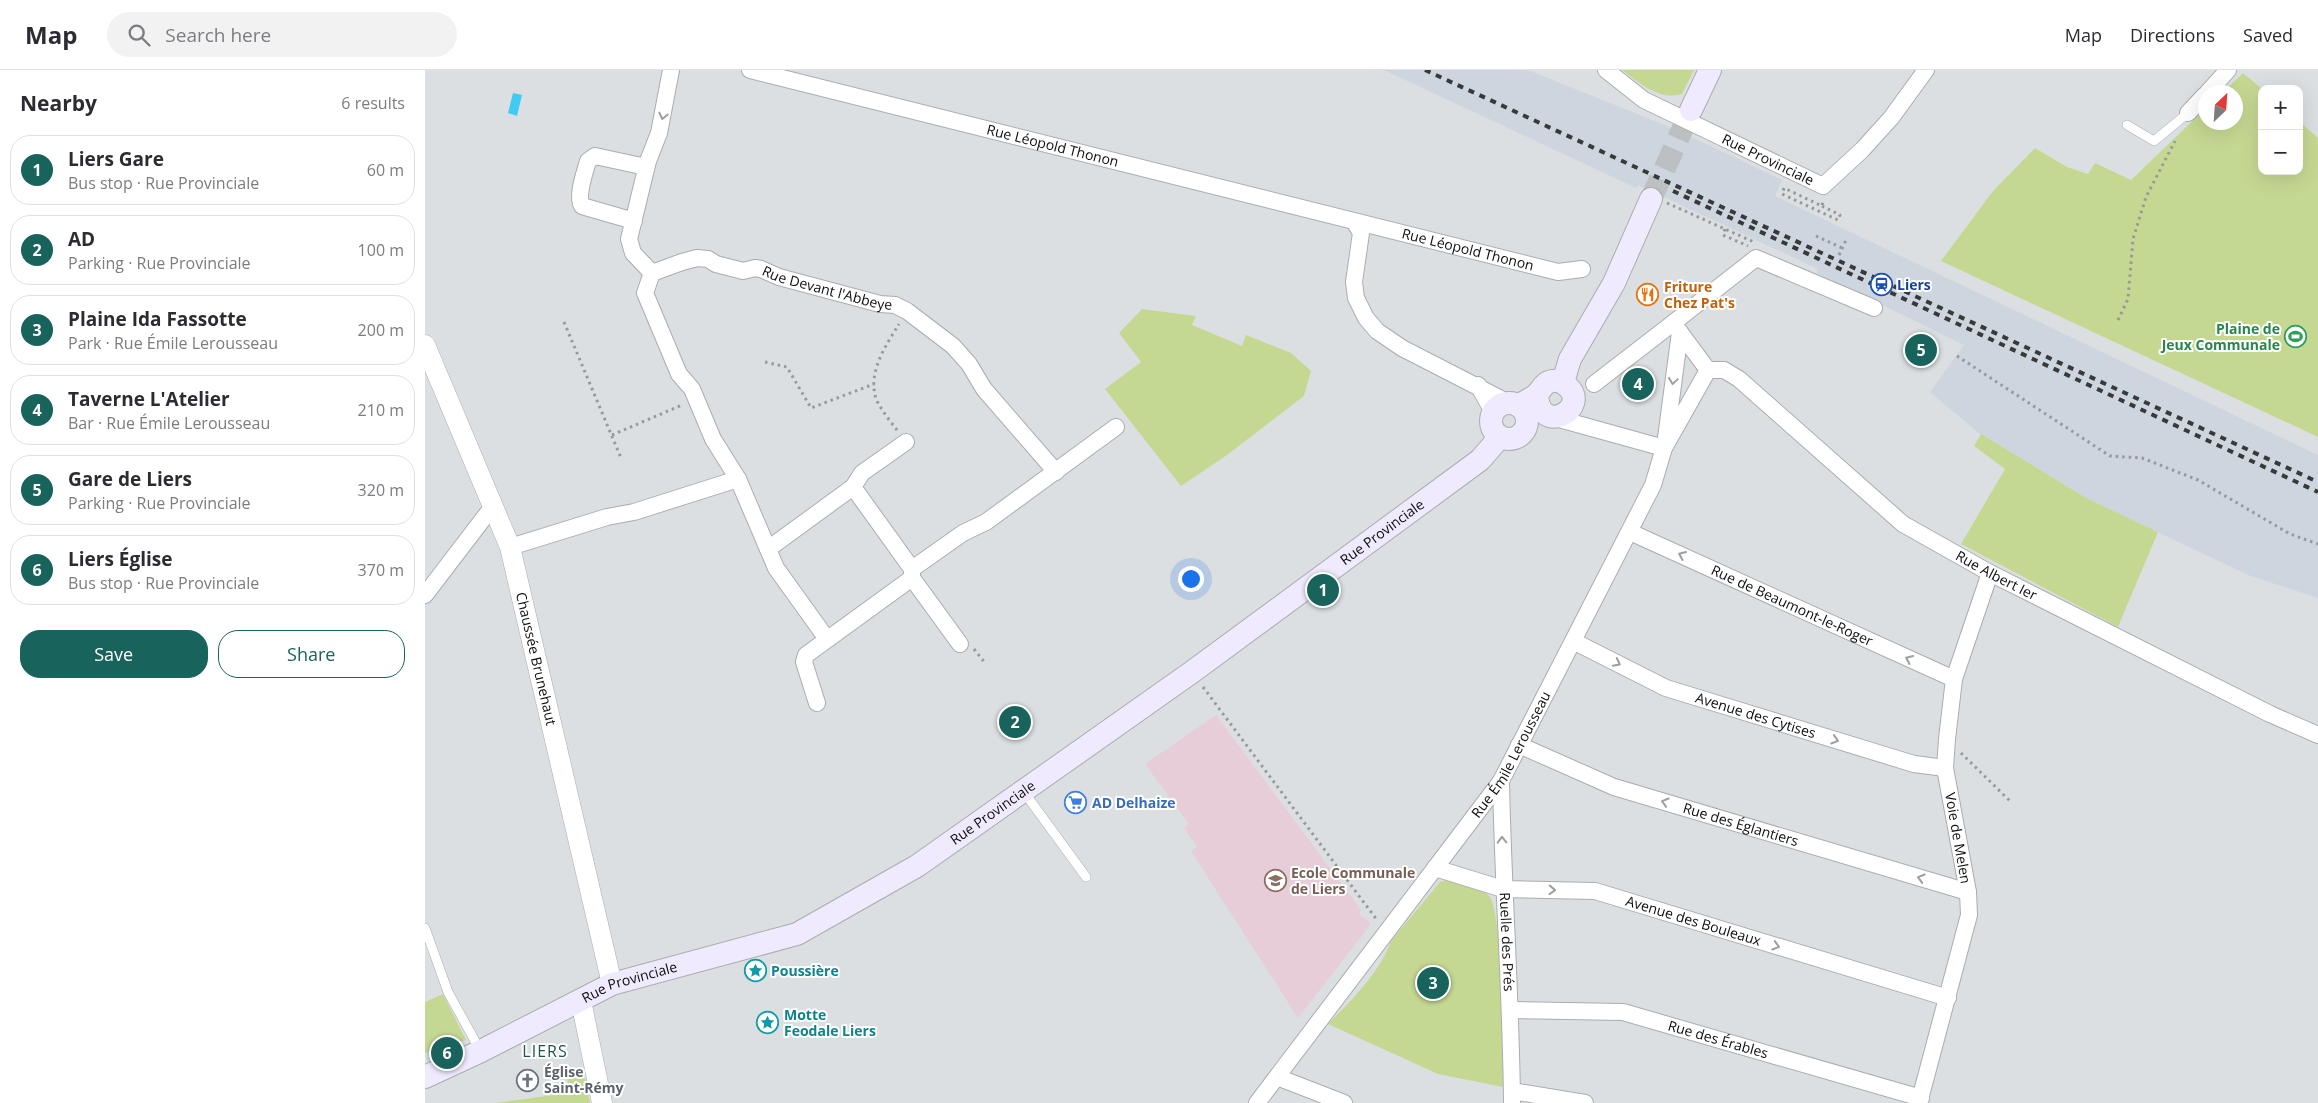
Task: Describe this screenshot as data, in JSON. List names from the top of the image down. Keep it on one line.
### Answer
{"streets":{"main road":["Rue Provinciale"],"street":["Rue Léopold Thonon","Rue Devant l'Abbeye","Rue Albert Ier","Rue de Beaumont-le-Roger","Chaussée Brunehaut","Avenue des Cytises","Rue Émile Lerousseau","Rue des Églantiers","Voie de Melen","Avenue des Bouleaux","Ruelle des Prés","Rue des Érables"]},"crossings":[["Rue Provinciale","Chaussée Brunehaut"],["Rue Albert Ier","Rue Émile Lerousseau"],["Rue Albert Ier","Voie de Melen"],["Rue de Beaumont-le-Roger","Rue Émile Lerousseau"],["Rue de Beaumont-le-Roger","Voie de Melen"],["Avenue des Cytises","Rue Émile Lerousseau"],["Avenue des Cytises","Voie de Melen"],["Rue Émile Lerousseau","Rue des Églantiers"],["Rue Émile Lerousseau","Avenue des Bouleaux"],["Rue Émile Lerousseau","Ruelle des Prés"],["Rue des Églantiers","Voie de Melen"],["Voie de Melen","Avenue des Bouleaux"],["Voie de Melen","Rue des Érables"],["Avenue des Bouleaux","Ruelle des Prés"],["Ruelle des Prés","Rue des Érables"]],"one_way":["Rue de Beaumont-le-Roger","Avenue des Cytises","Rue des Églantiers","Avenue des Bouleaux"],"districts":["LIERS"],"places":{"station":["Liers"],"restaurant":["Friture Chez Pat's"],"sports":["Plaine de Jeux Communale"],"supermarket":["AD Delhaize"],"school or university":["Ecole Communale de Liers"],"place":["Poussière","Motte Feodale Liers"],"church":["Église Saint-Rémy"]},"north":"top right","page":{"header":"Map","search":"Search here","nav":["Map","Directions","Saved"],"heading":["Nearby","6 results"],"map_buttons":["+","−"],"list":[{"mark":"1","name":"Liers Gare","note":"Bus stop · Rue Provinciale","value":"60 m"},{"mark":"2","name":"AD","note":"Parking · Rue Provinciale","value":"100 m"},{"mark":"3","name":"Plaine Ida Fassotte","note":"Park · Rue Émile Lerousseau","value":"200 m"},{"mark":"4","name":"Taverne L'Atelier","note":"Bar · Rue Émile Lerousseau","value":"210 m"},{"mark":"5","name":"Gare de Liers","note":"Parking · Rue Provinciale","value":"320 m"},{"mark":"6","name":"Liers Église","note":"Bus stop · Rue Provinciale","value":"370 m"}],"pins":["5","4","1","2","3","6"],"buttons":["Save","Share"]}}
